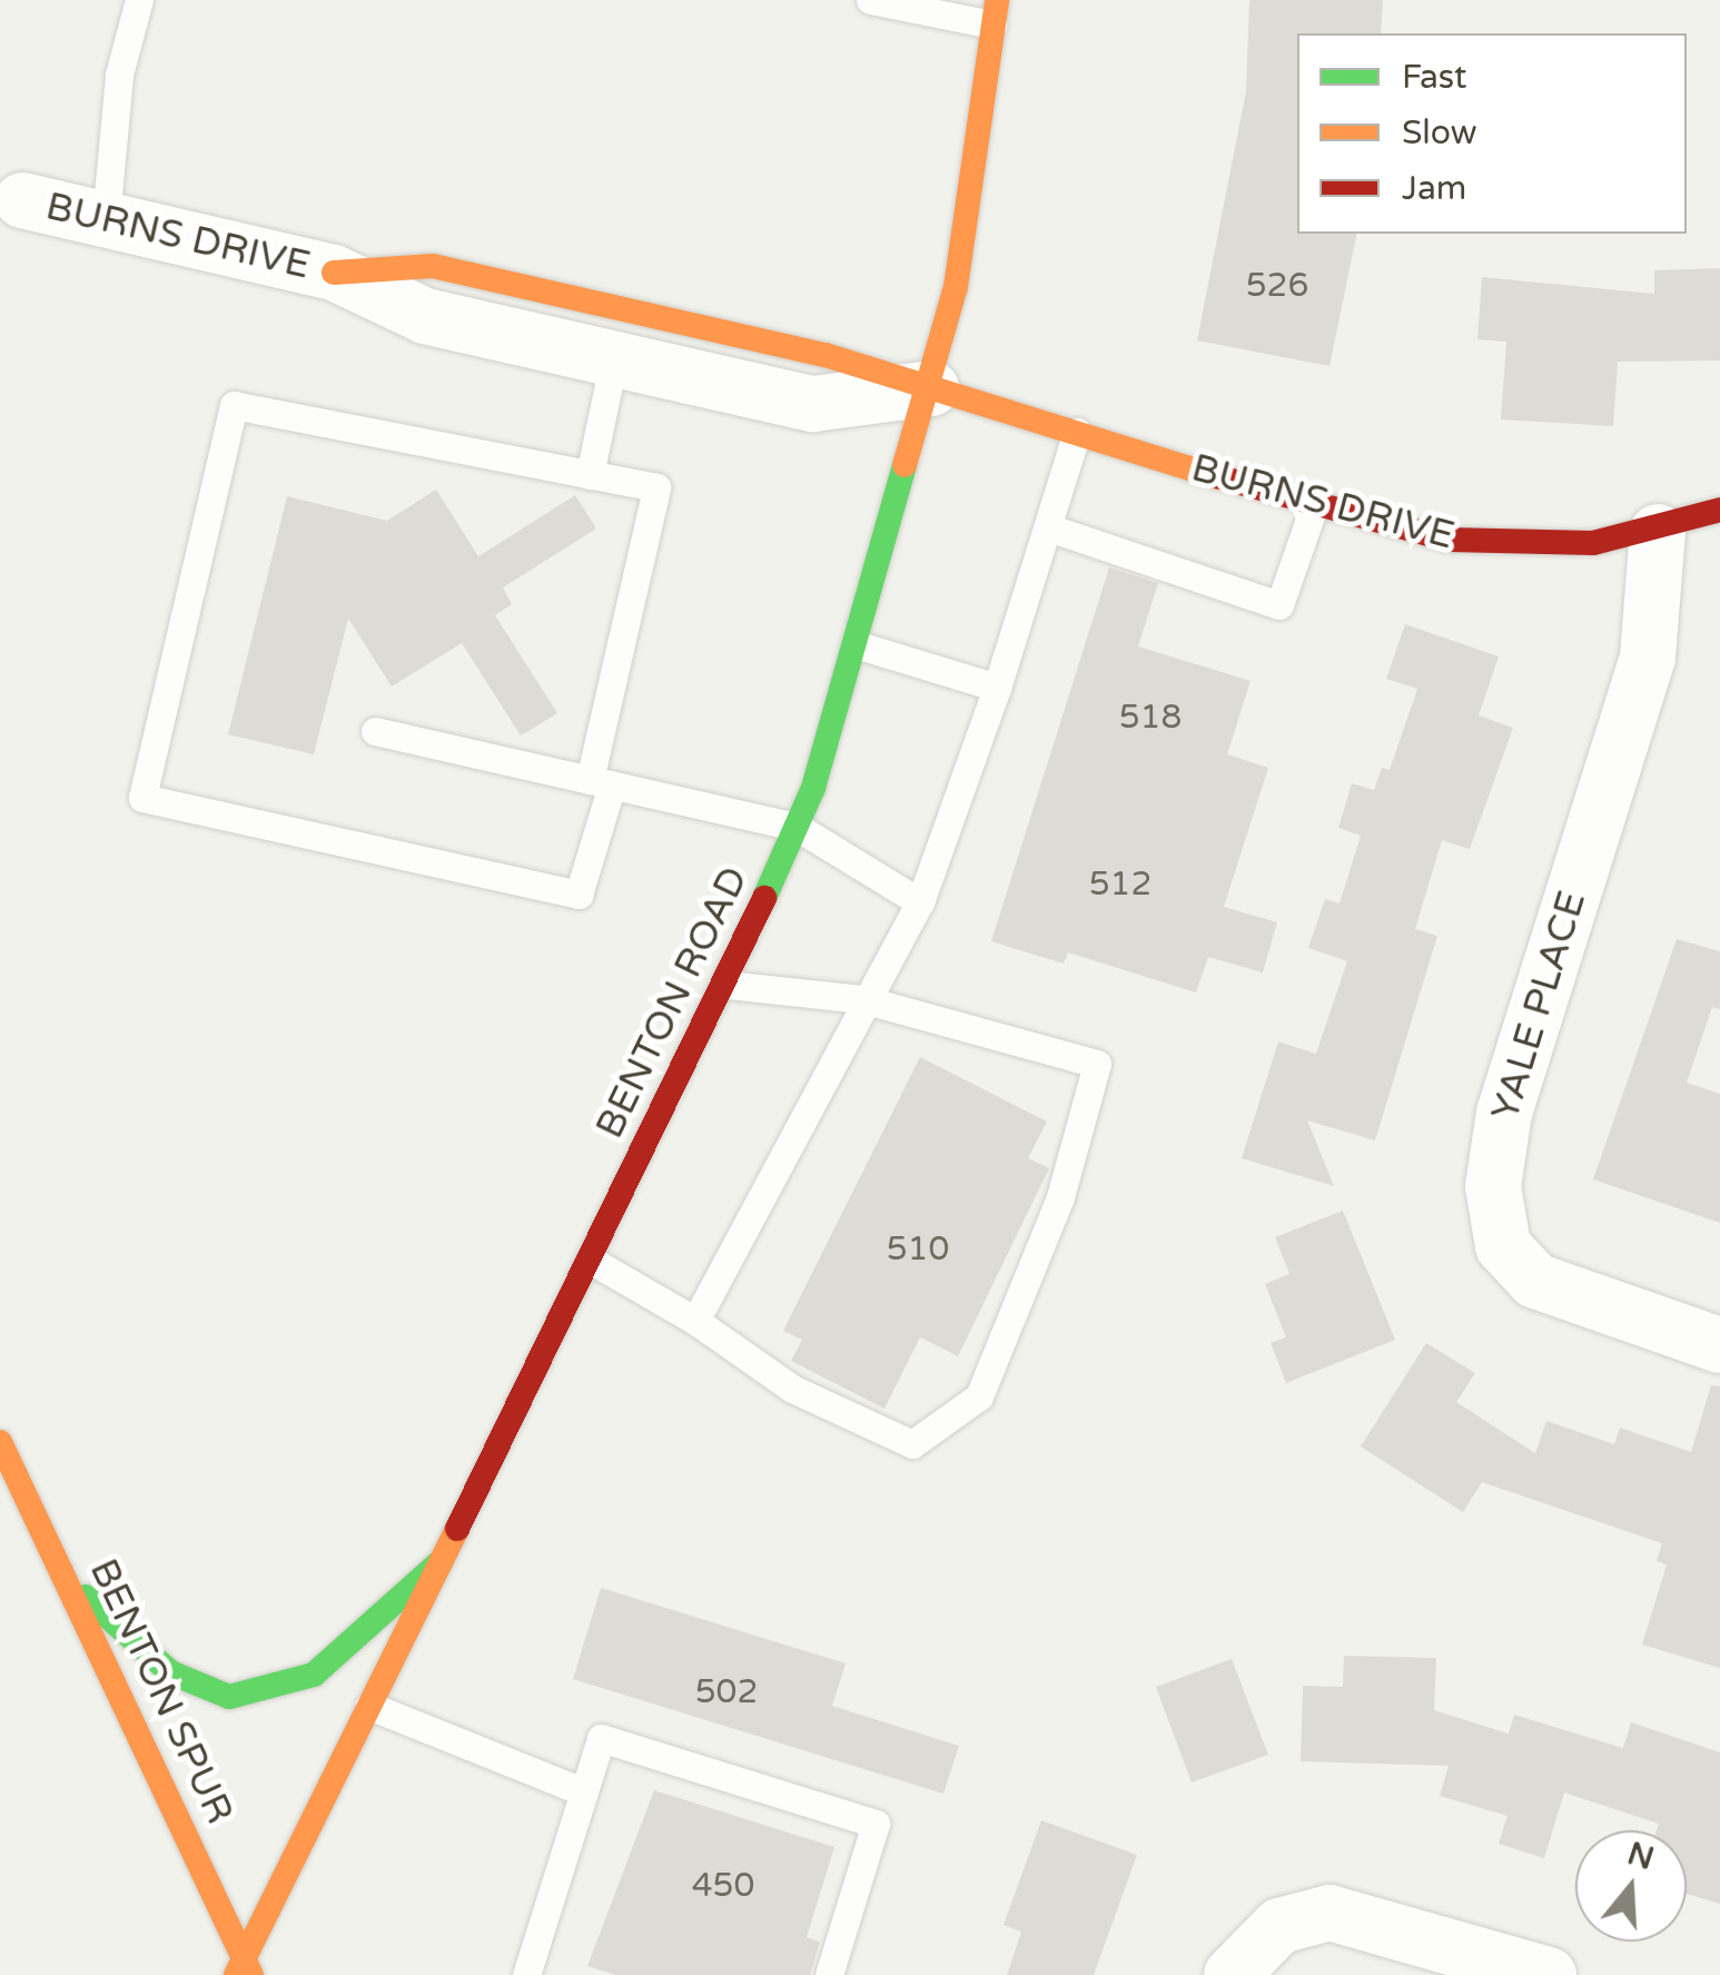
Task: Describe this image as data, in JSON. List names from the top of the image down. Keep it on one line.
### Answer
{"streets":{"main road":["BURNS DRIVE","BENTON ROAD","BENTON SPUR"],"street":["YALE PLACE"]},"crossings":[["BURNS DRIVE","BENTON ROAD"],["BURNS DRIVE","YALE PLACE"],["BENTON ROAD","BENTON SPUR"]],"house_numbers":["526","518","512","510","502","450"],"legend":["Fast","Slow","Jam"],"north":"top"}
